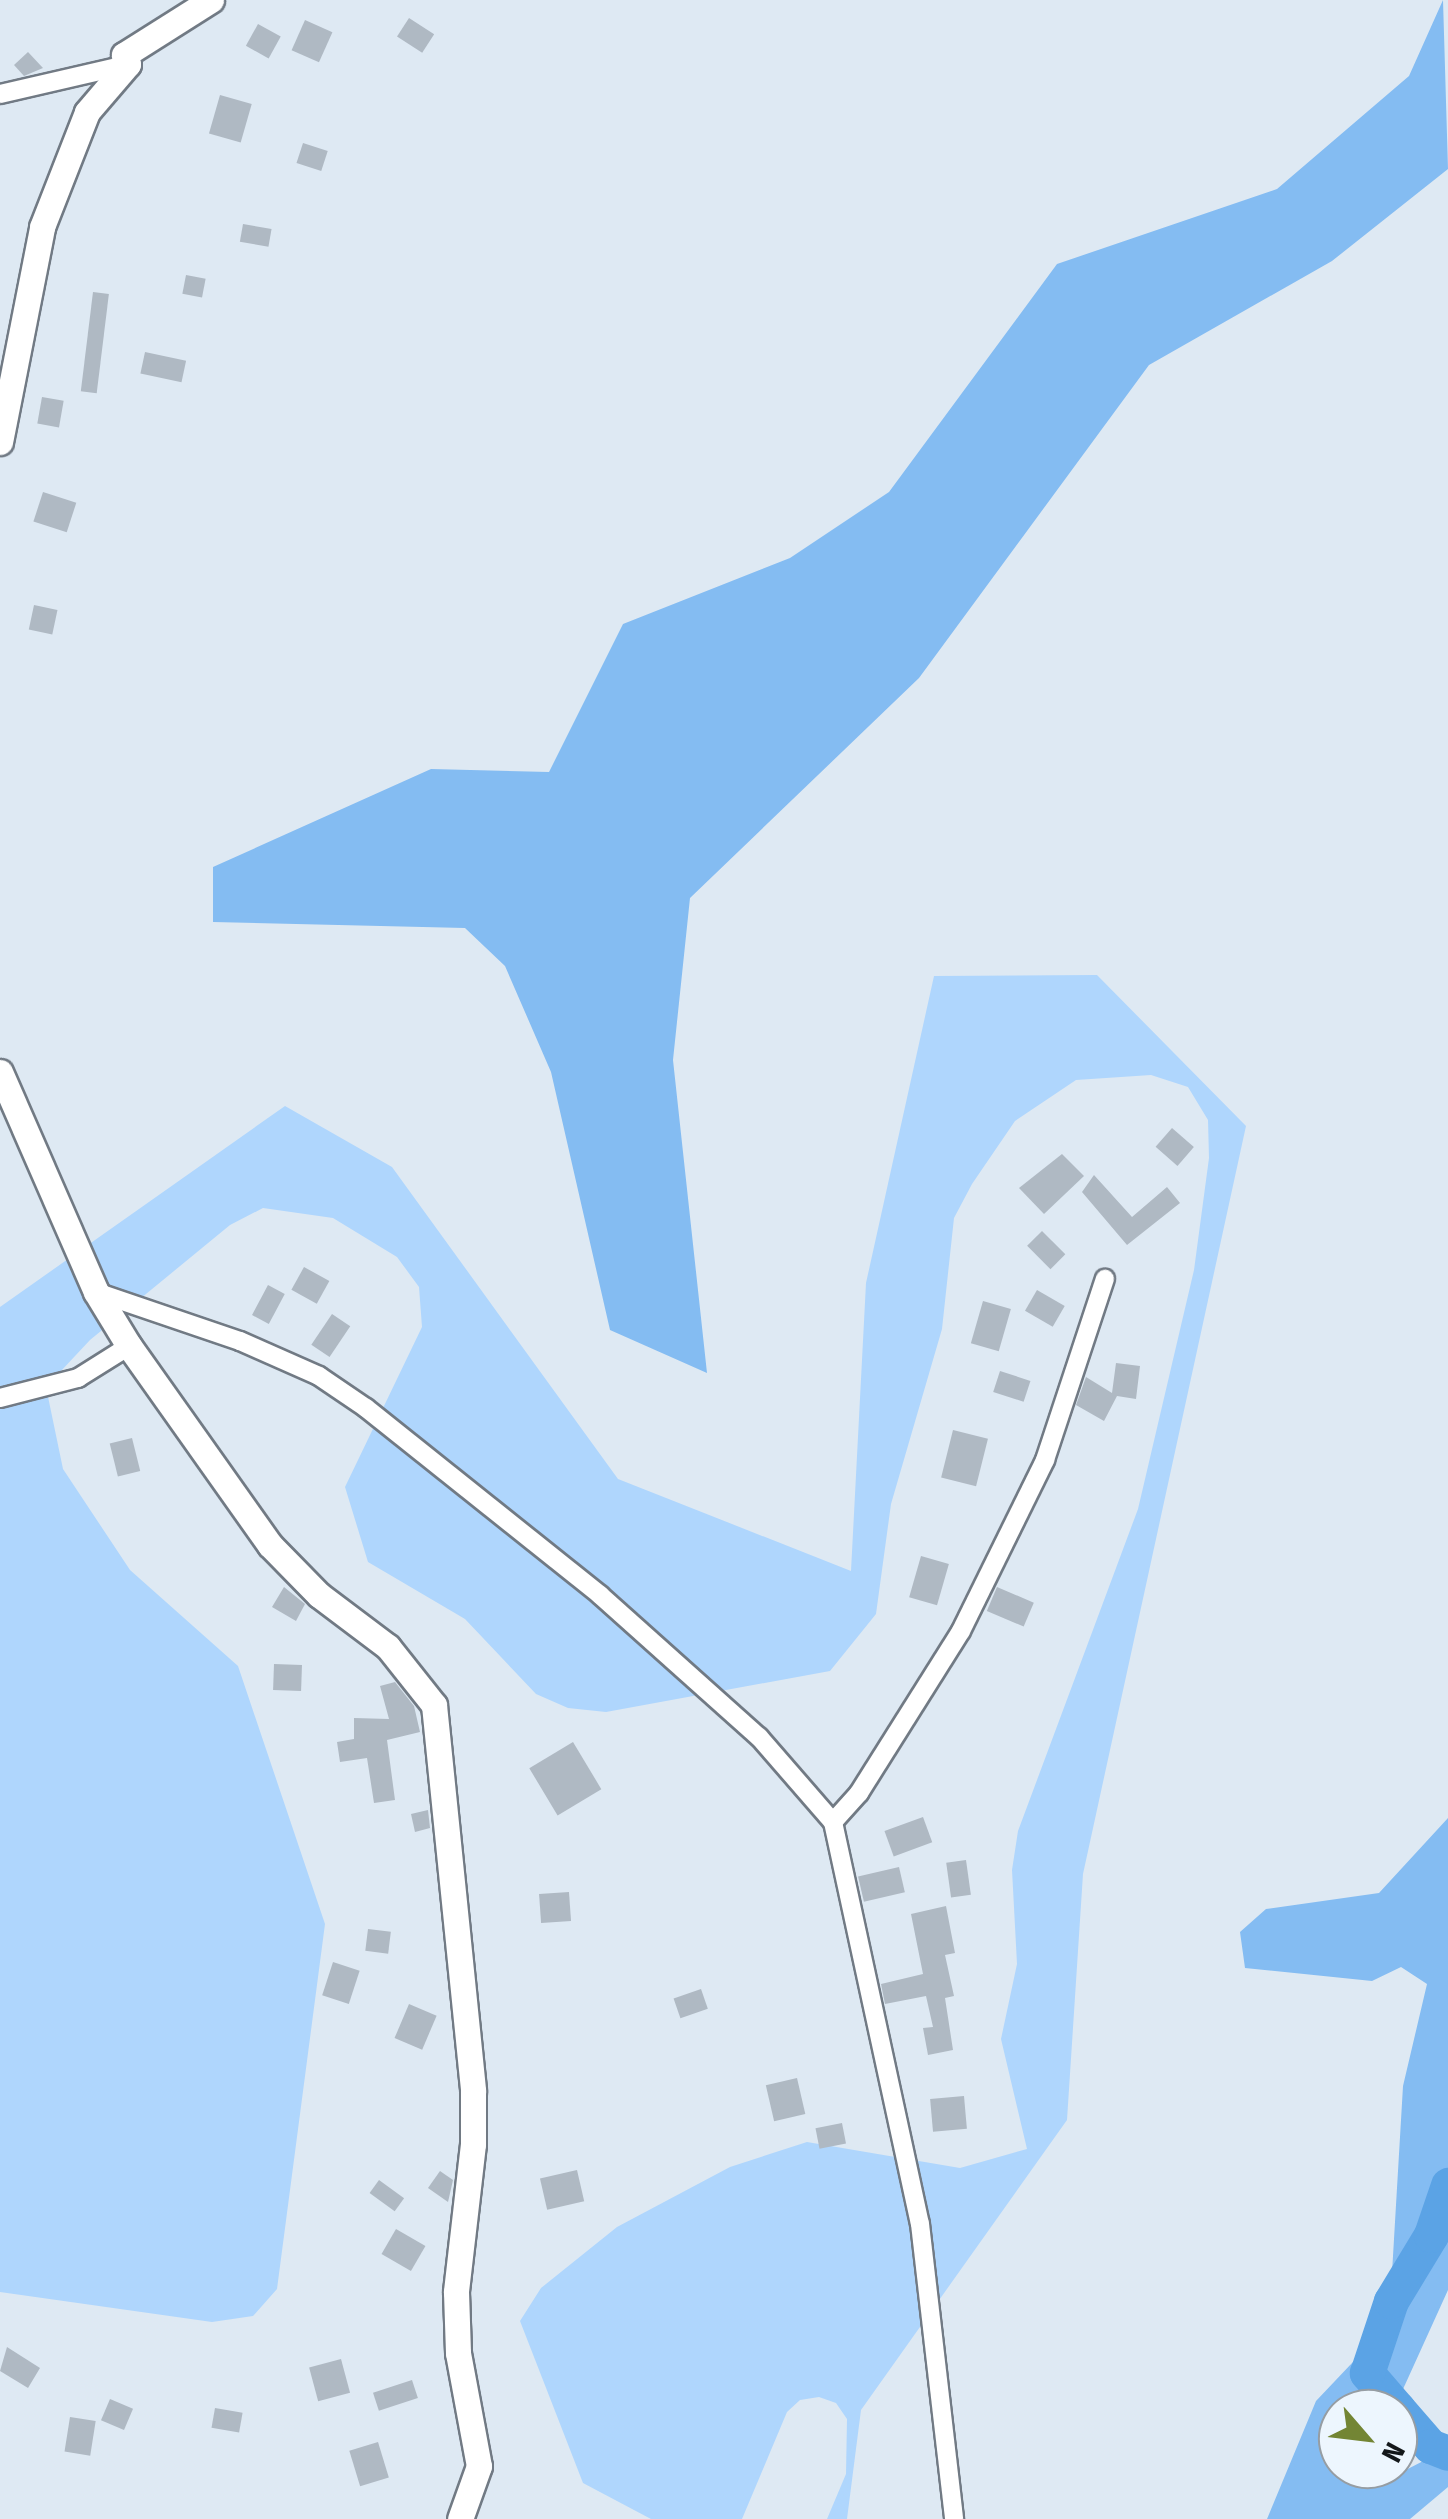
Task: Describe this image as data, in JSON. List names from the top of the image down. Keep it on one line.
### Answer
{"north":"bottom right"}
